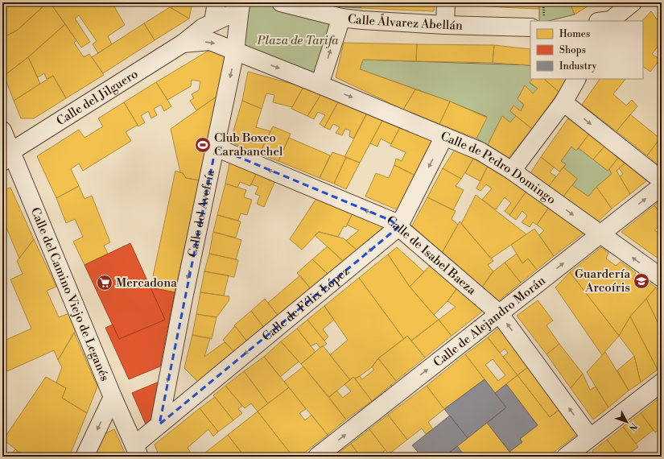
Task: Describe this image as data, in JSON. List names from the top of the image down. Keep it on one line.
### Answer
{"streets":{"street":["Calle Álvarez Abellán","Calle del Jilguero","Calle de Pedro Domingo","Calle del Avefría","Calle de Isabel Baeza","Calle del Camino Viejo de Leganés","Calle de Félix López","Calle de Alejandro Morán"]},"crossings":[["Calle del Jilguero","Calle del Avefría"],["Calle del Jilguero","Calle del Camino Viejo de Leganés"],["Calle de Pedro Domingo","Calle de Félix López"],["Calle de Pedro Domingo","Calle de Alejandro Morán"],["Calle del Avefría","Calle de Isabel Baeza"],["Calle del Avefría","Calle de Félix López"],["Calle de Isabel Baeza","Calle de Félix López"],["Calle de Isabel Baeza","Calle de Alejandro Morán"],["Calle del Camino Viejo de Leganés","Calle de Félix López"]],"one_way":["Calle del Avefría","Calle de Isabel Baeza","Calle de Félix López"],"parks":["Plaza de Tarifa"],"places":{"sports":["Club Boxeo Carabanchel"],"school or university":["Guardería Arcoíris"],"supermarket":["Mercadona"]},"legend":["Homes","Shops","Industry"],"north":"bottom right"}
